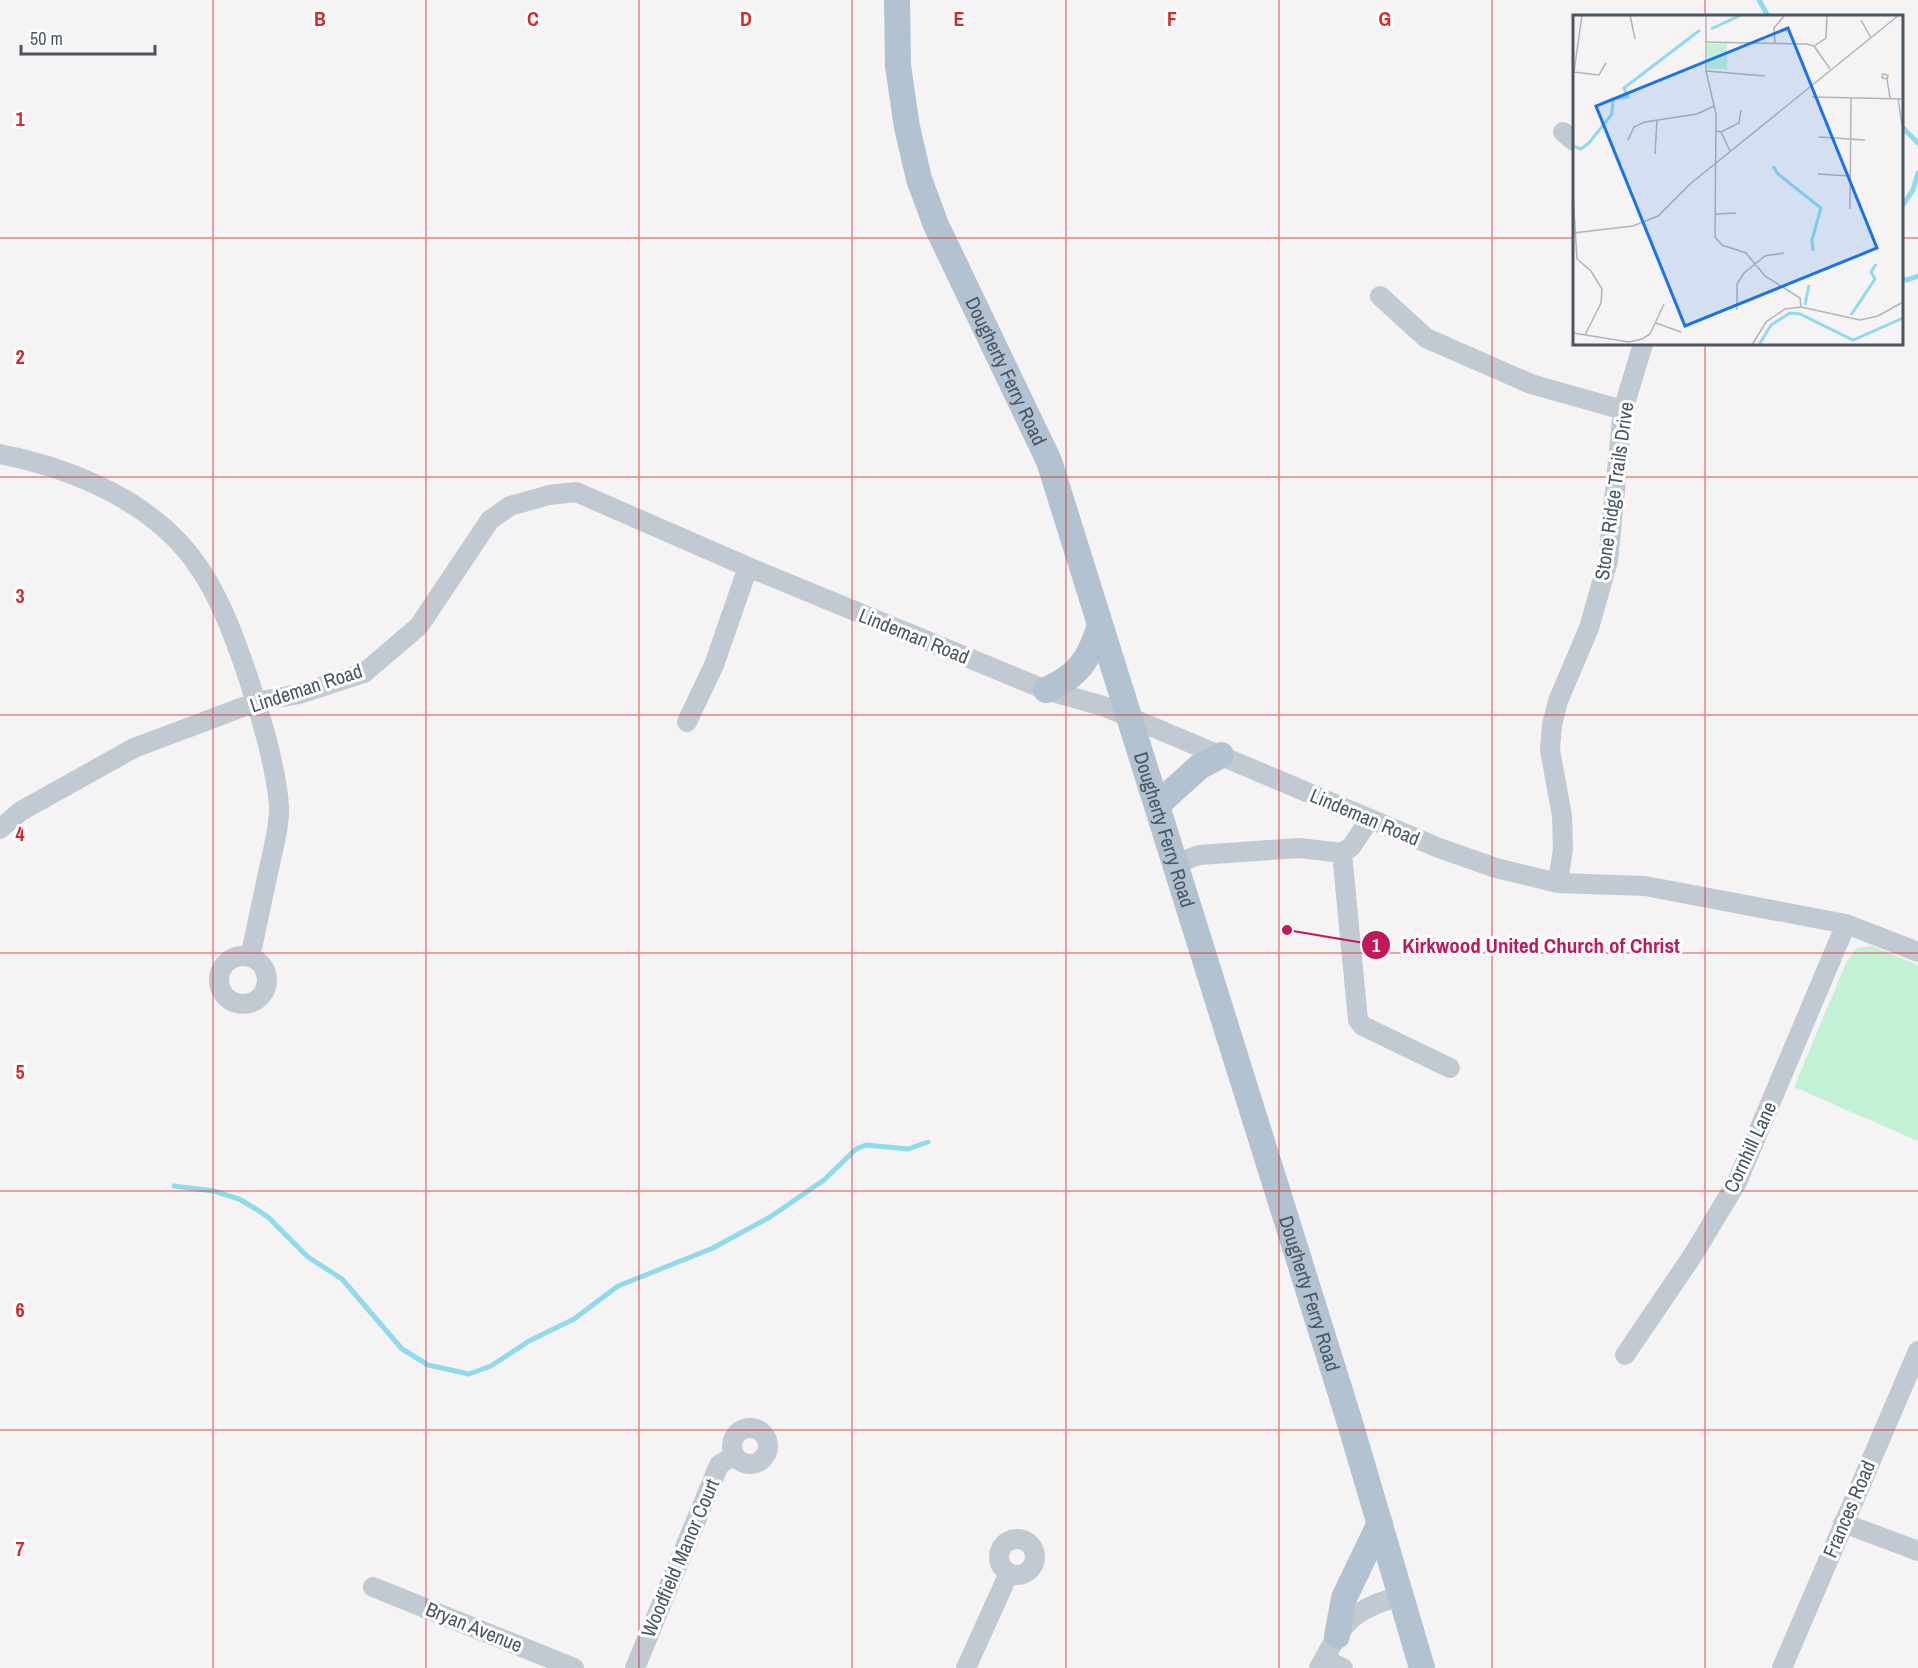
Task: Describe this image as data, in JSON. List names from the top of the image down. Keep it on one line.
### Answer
{"streets":{"main road":["Dougherty Ferry Road"],"street":["Stone Ridge Trails Drive","Lindeman Road","Cornhill Lane","Frances Road","Woodfield Manor Court","Bryan Avenue"]},"crossings":[["Dougherty Ferry Road","Lindeman Road"],["Stone Ridge Trails Drive","Lindeman Road"],["Lindeman Road","Cornhill Lane"]],"places":["Kirkwood United Church of Christ"],"scale_bar":"50 m","grid":{"columns":["B","C","D","E","F","G"],"rows":["1","2","3","4","5","6","7"]}}
